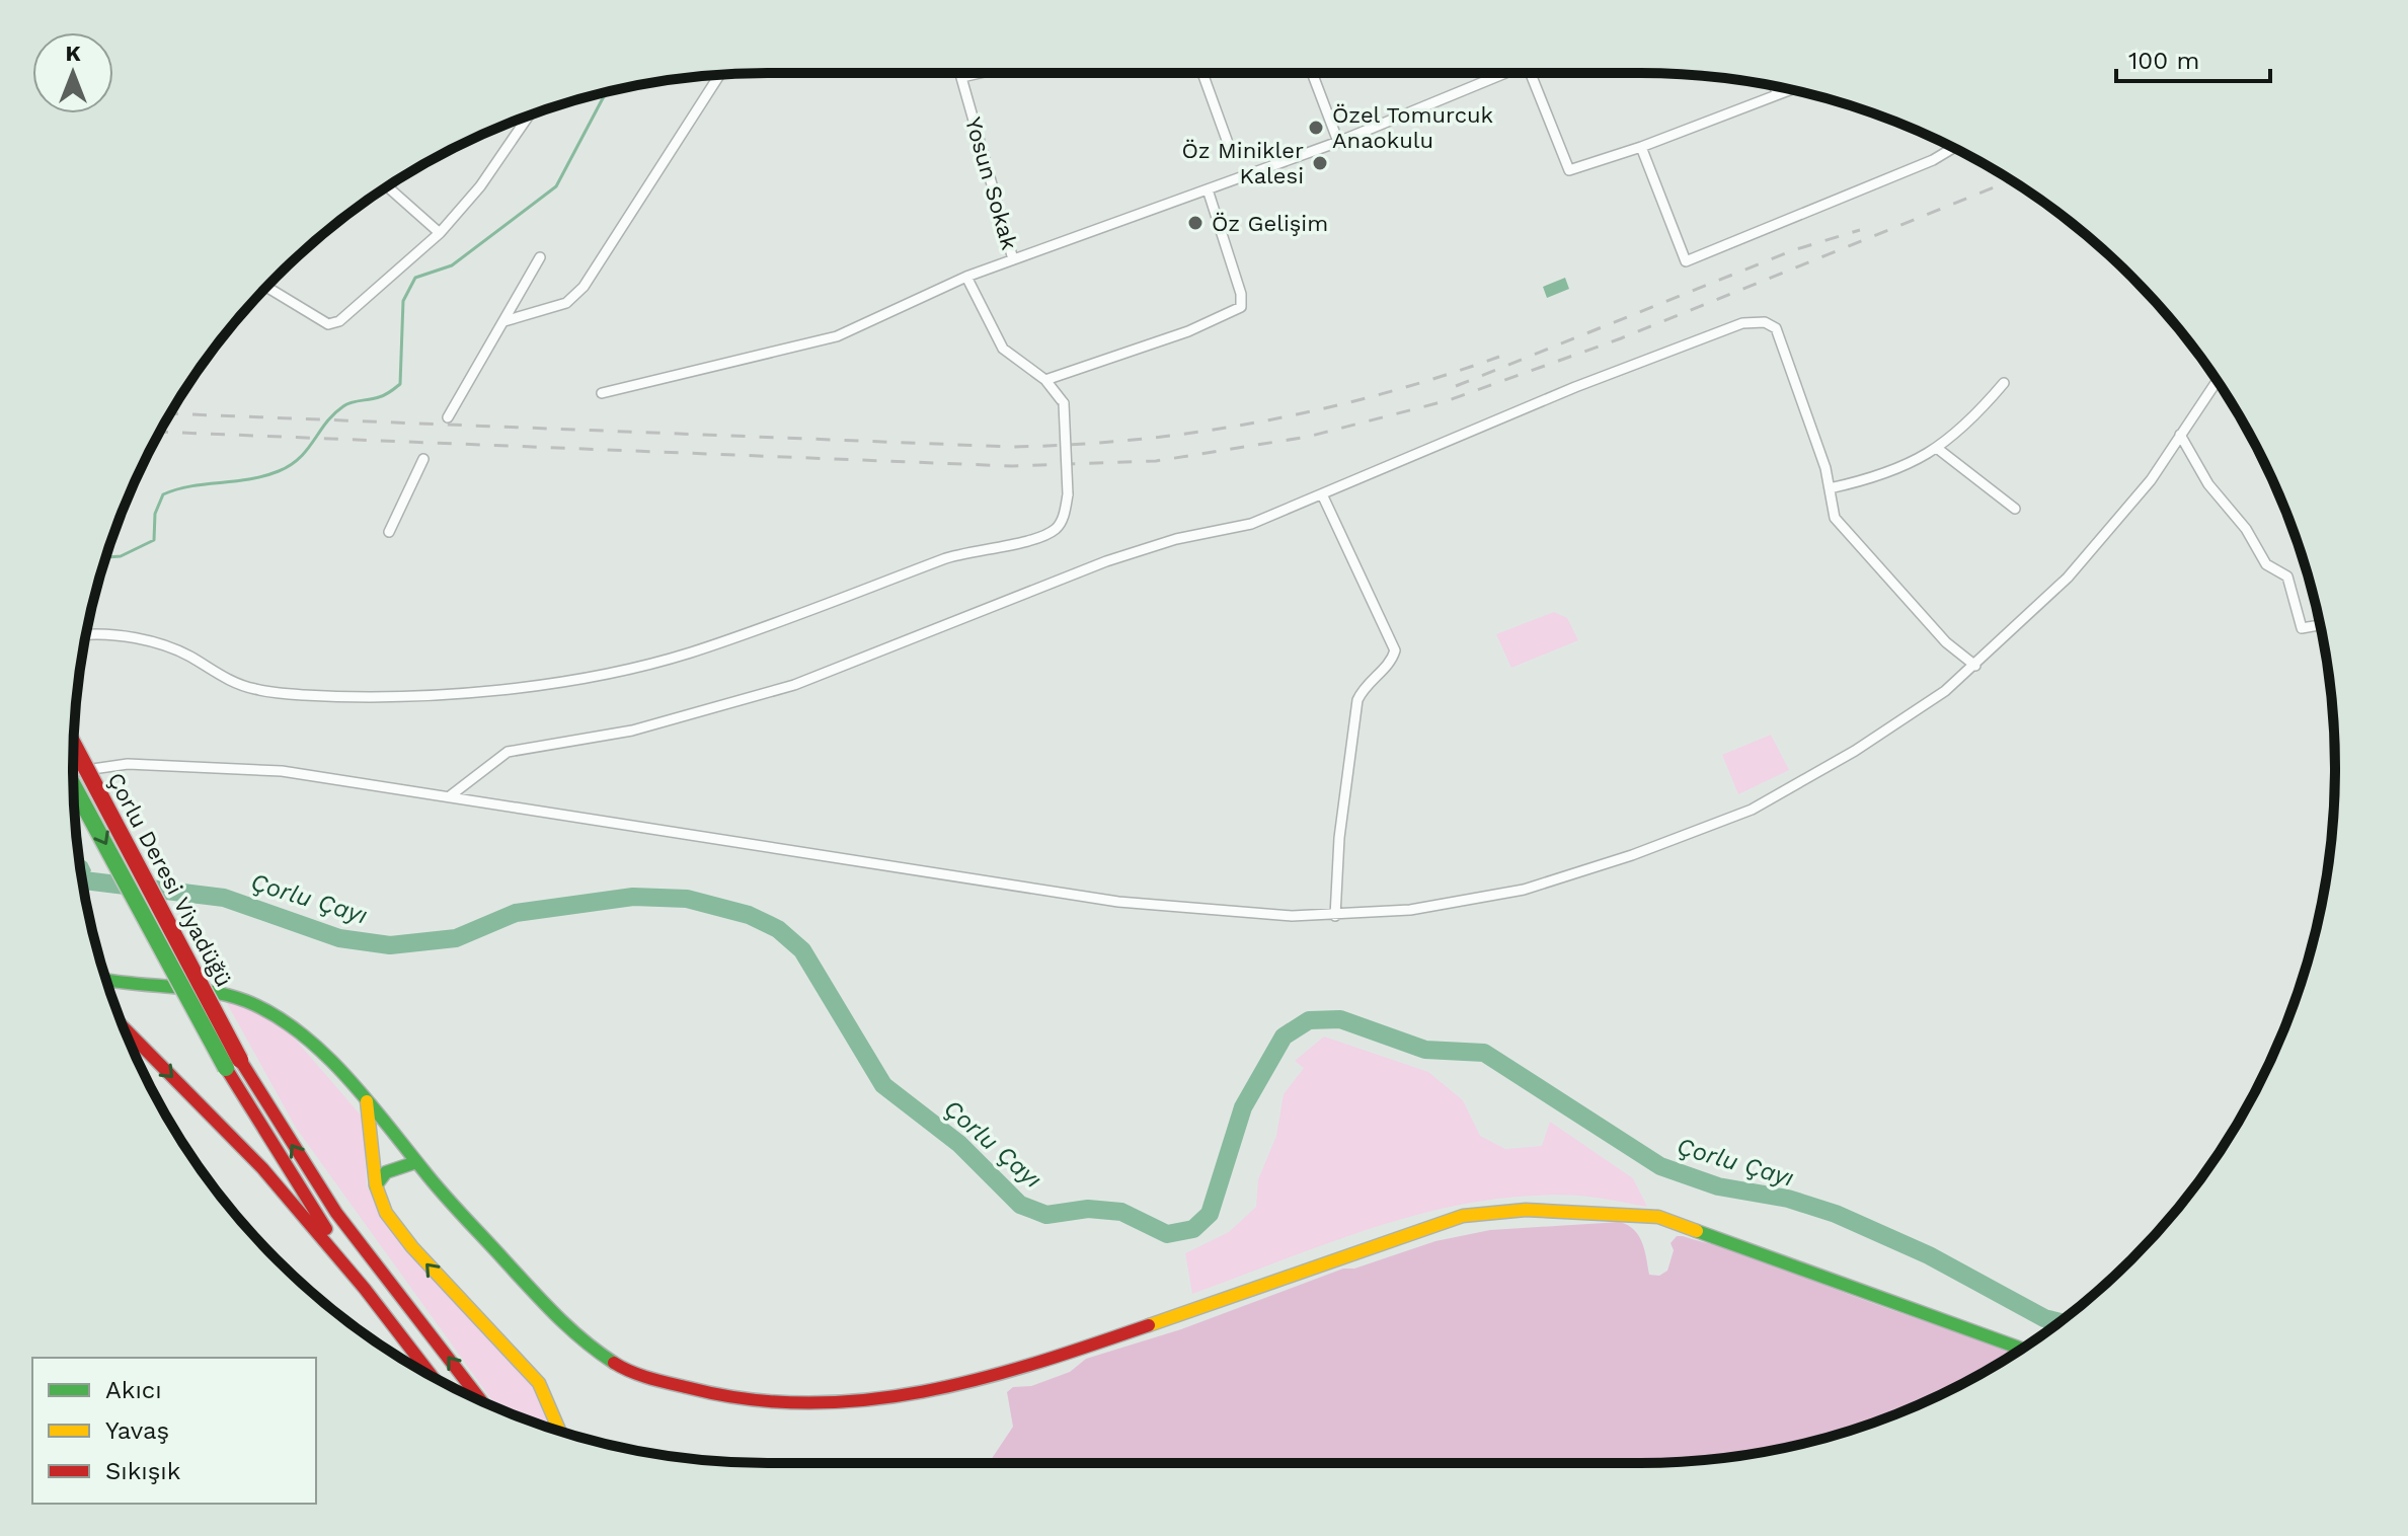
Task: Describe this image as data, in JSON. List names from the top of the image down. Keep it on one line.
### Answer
{"streets":{"main road":["Çorlu Deresi Viyadüğü"],"street":["Yosun Sokak"]},"water":["Çorlu Çayı"],"places":["Özel Tomurcuk Anaokulu","Öz Minikler Kalesi","Öz Gelişim"],"legend":["Akıcı","Yavaş","Sıkışık"],"scale_bar":"100 m","north":"top"}
